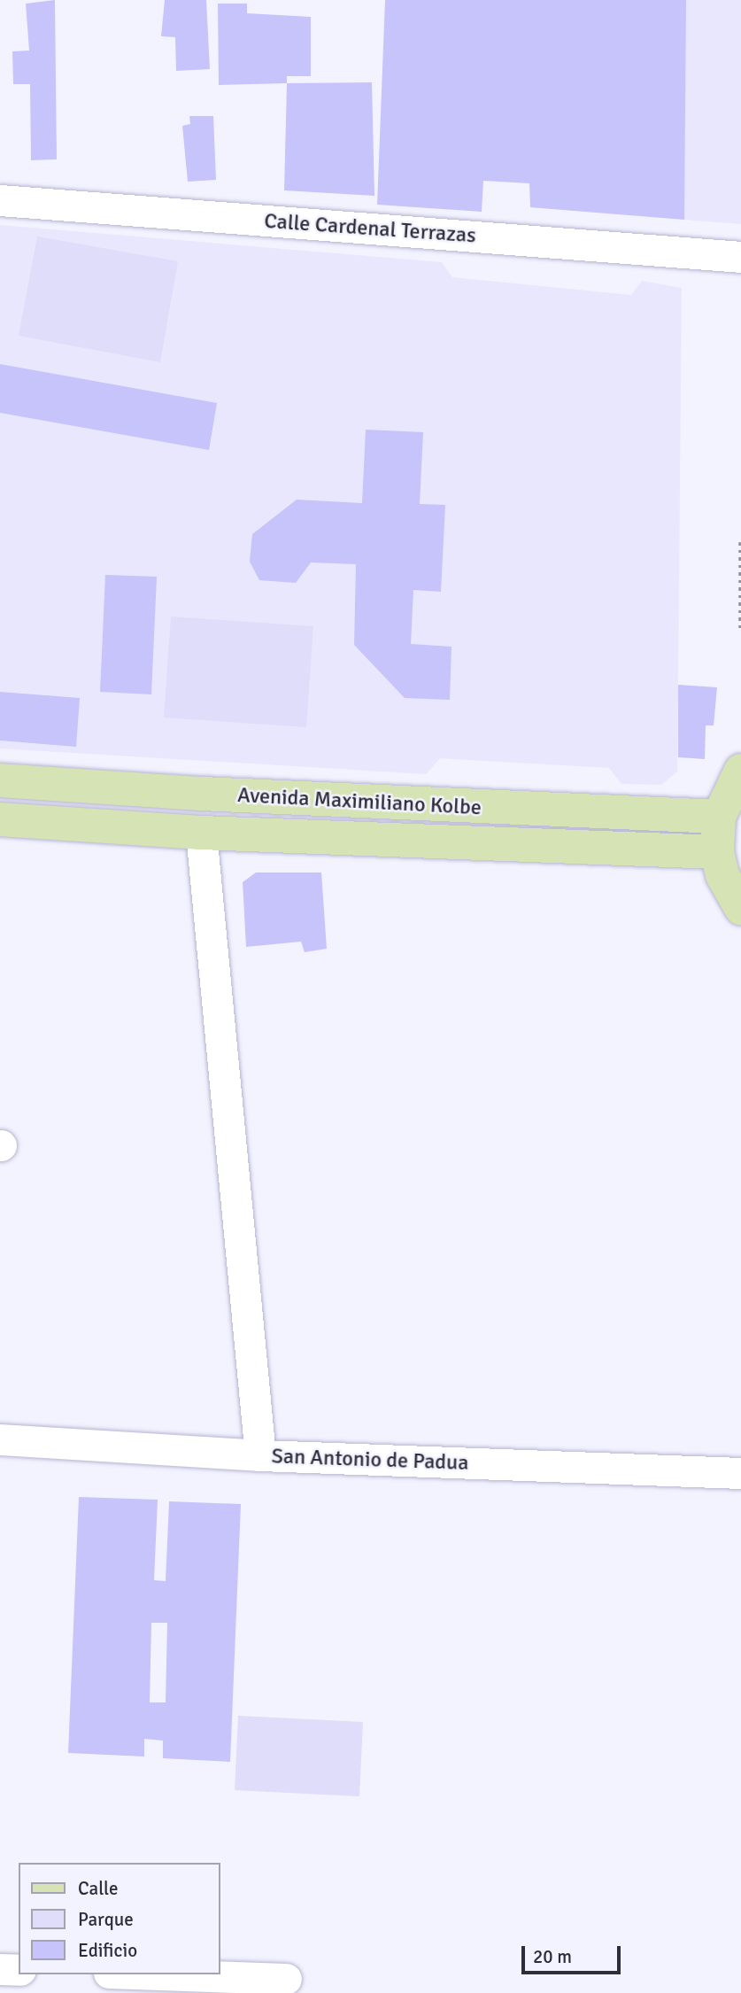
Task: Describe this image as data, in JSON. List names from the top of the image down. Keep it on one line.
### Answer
{"streets":{"main road":["Avenida Maximiliano Kolbe"],"street":["Calle Cardenal Terrazas","San Antonio de Padua"]},"legend":["Calle","Parque","Edificio"],"scale_bar":"20 m"}
